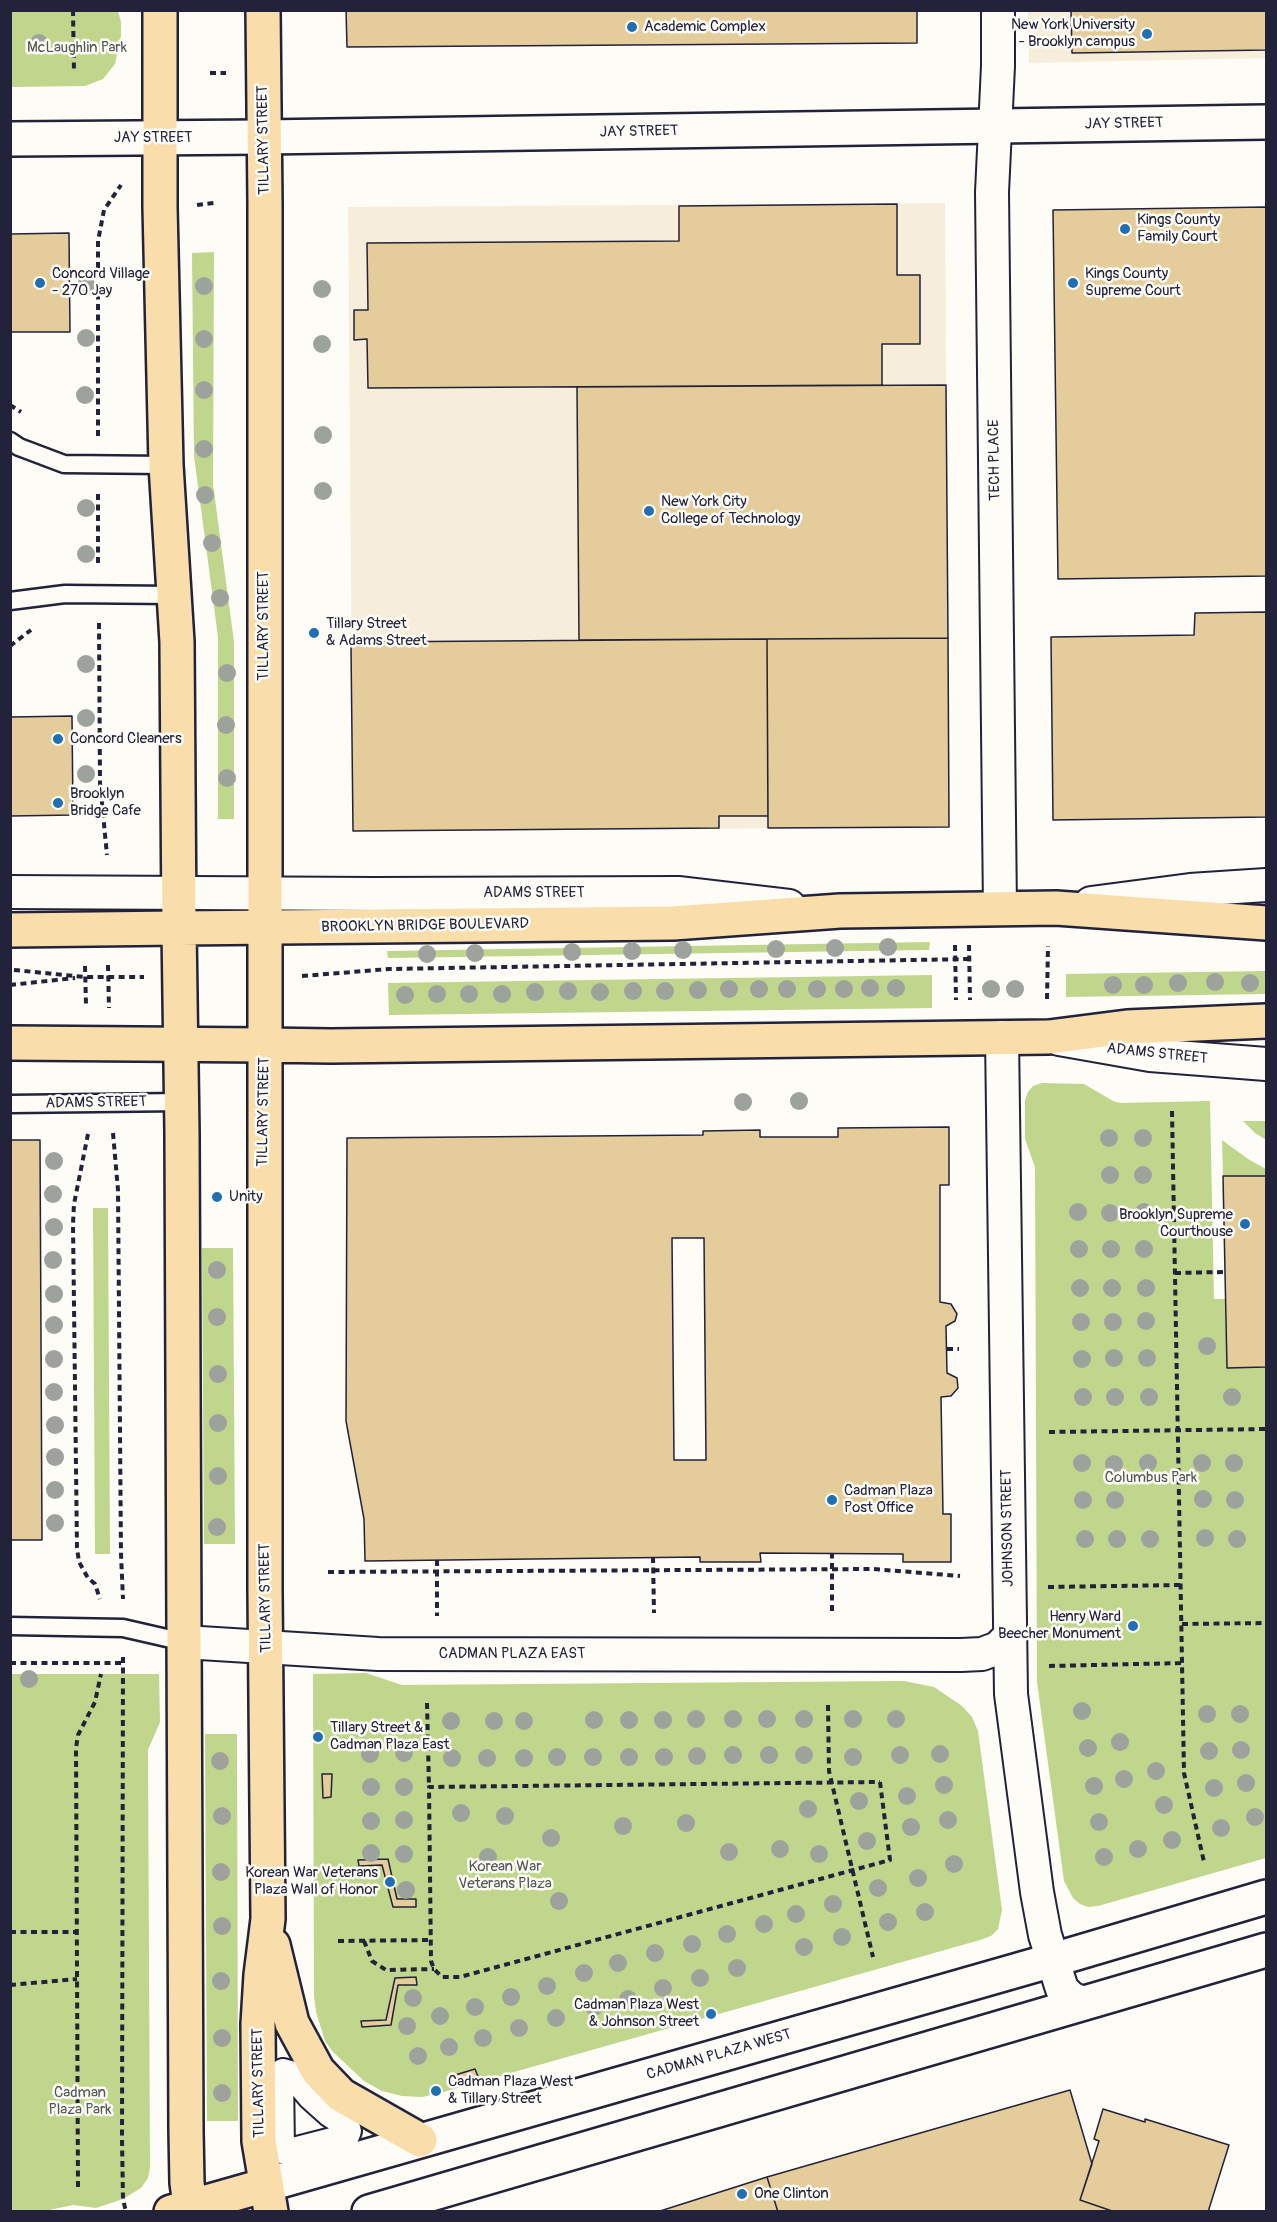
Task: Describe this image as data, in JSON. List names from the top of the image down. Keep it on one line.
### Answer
{"streets":{"main road":["JAY STREET","TILLARY STREET","ADAMS STREET","BROOKLYN BRIDGE BOULEVARD","CADMAN PLAZA WEST"],"street":["TECH PLACE","JOHNSON STREET","CADMAN PLAZA EAST"]},"crossings":[["JAY STREET","TILLARY STREET"],["JAY STREET","TECH PLACE"],["TILLARY STREET","ADAMS STREET"],["TILLARY STREET","BROOKLYN BRIDGE BOULEVARD"],["TILLARY STREET","CADMAN PLAZA EAST"],["TILLARY STREET","CADMAN PLAZA WEST"],["TECH PLACE","ADAMS STREET"],["ADAMS STREET","BROOKLYN BRIDGE BOULEVARD"],["ADAMS STREET","JOHNSON STREET"],["JOHNSON STREET","CADMAN PLAZA EAST"],["JOHNSON STREET","CADMAN PLAZA WEST"]],"parks":["McLaughlin Park","Columbus Park","Korean War Veterans Plaza","Cadman Plaza Park"],"places":["Academic Complex","New York University - Brooklyn campus","Kings County Family Court","Concord Village - 270 Jay","Kings County Supreme Court","New York City College of Technology","Tillary Street & Adams Street","Concord Cleaners","Brooklyn Bridge Cafe","Unity","Brooklyn Supreme Courthouse","Cadman Plaza Post Office","Henry Ward Beecher Monument","Tillary Street & Cadman Plaza East","Korean War Veterans Plaza Wall of Honor","Cadman Plaza West & Johnson Street","Cadman Plaza West & Tillary Street","One Clinton"]}
